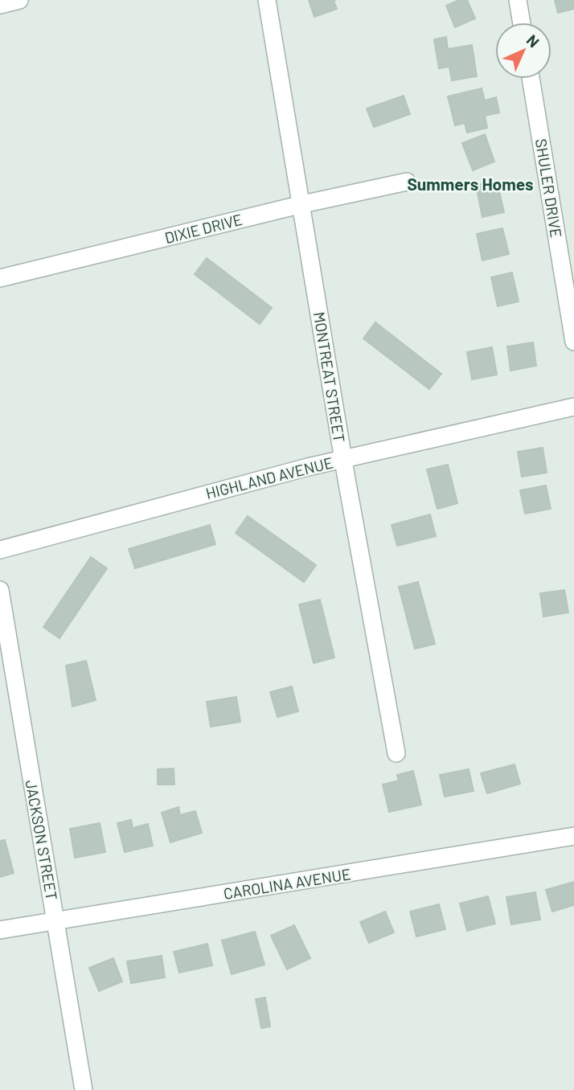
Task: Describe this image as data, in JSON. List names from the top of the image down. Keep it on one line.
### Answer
{"streets":{"street":["SHULER DRIVE","DIXIE DRIVE","MONTREAT STREET","HIGHLAND AVENUE","JACKSON STREET","CAROLINA AVENUE"]},"crossings":[["DIXIE DRIVE","MONTREAT STREET"],["MONTREAT STREET","HIGHLAND AVENUE"],["JACKSON STREET","CAROLINA AVENUE"]],"districts":["Summers Homes"],"north":"top right"}
